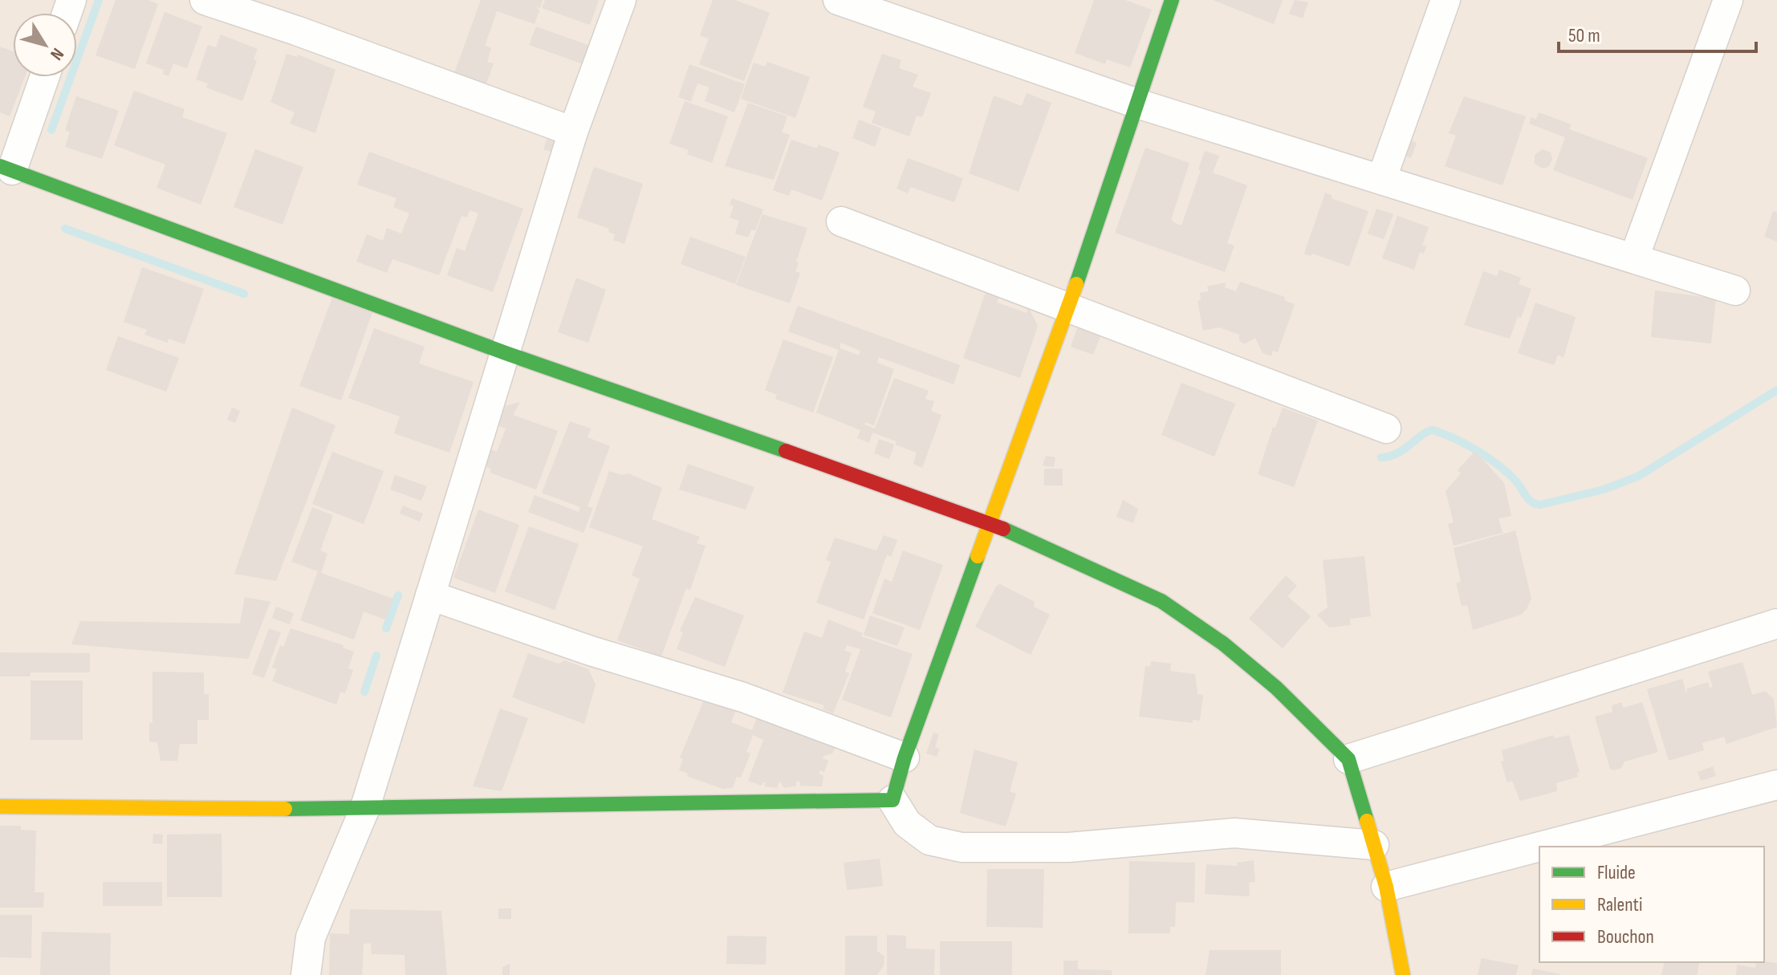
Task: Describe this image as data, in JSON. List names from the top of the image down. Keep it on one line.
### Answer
{"legend":["Fluide","Ralenti","Bouchon"],"scale_bar":"50 m","north":"bottom right"}
